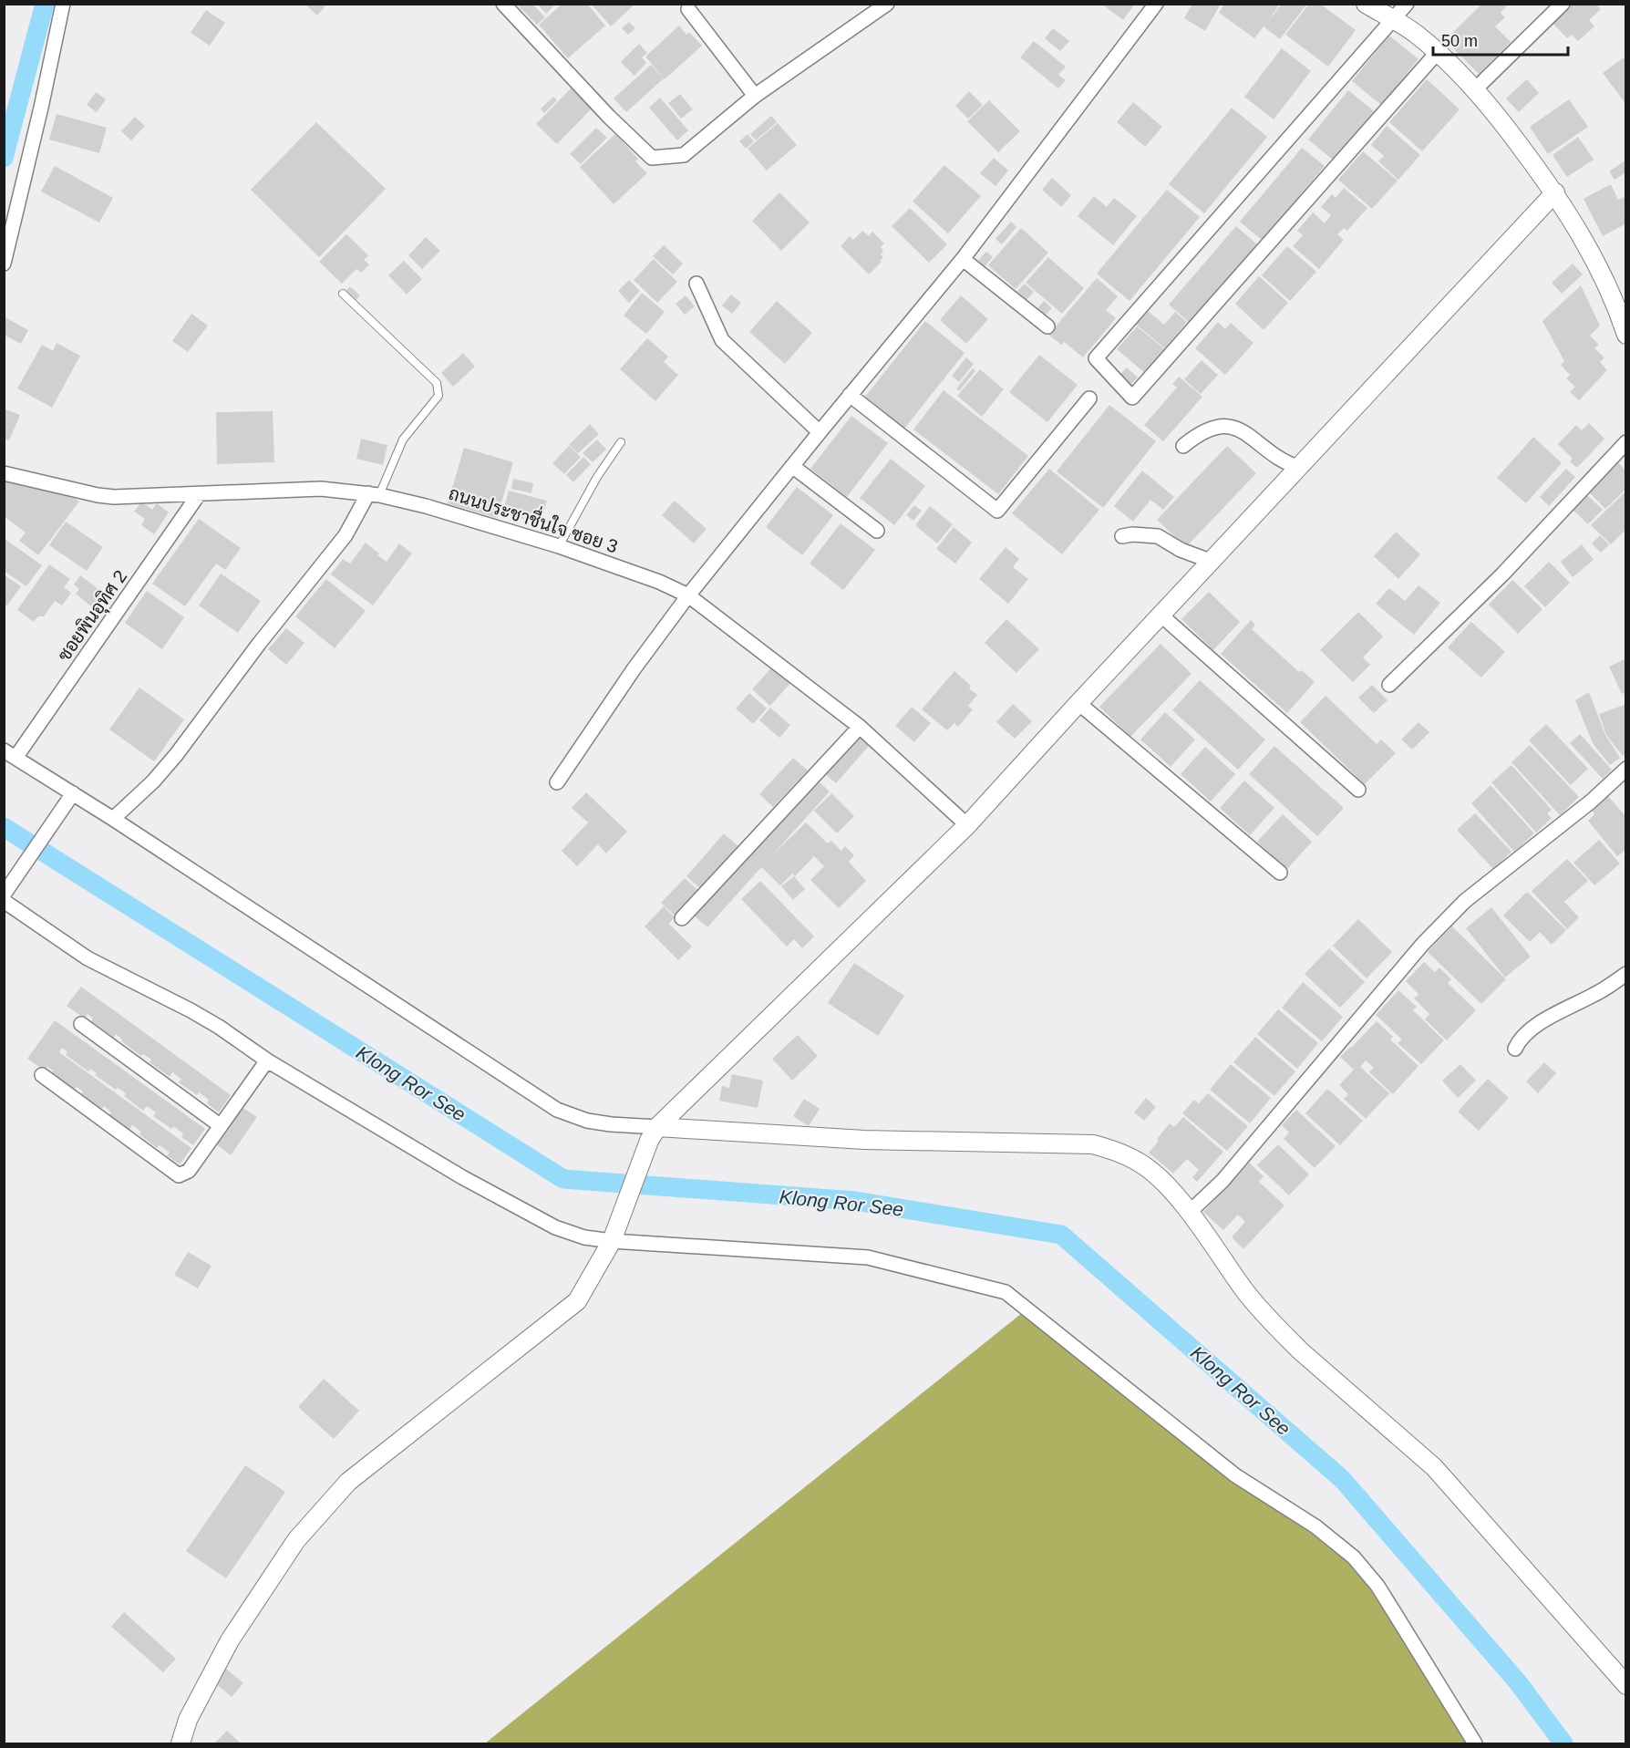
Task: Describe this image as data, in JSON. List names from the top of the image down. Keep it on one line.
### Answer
{"streets":{"street":["ถนนประชาชื่นใจ ซอย 3","ซอยพินอุทิศ 2"]},"crossings":[["ถนนประชาชื่นใจ ซอย 3","ซอยพินอุทิศ 2"]],"water":["Klong Ror See"],"scale_bar":"50 m"}
